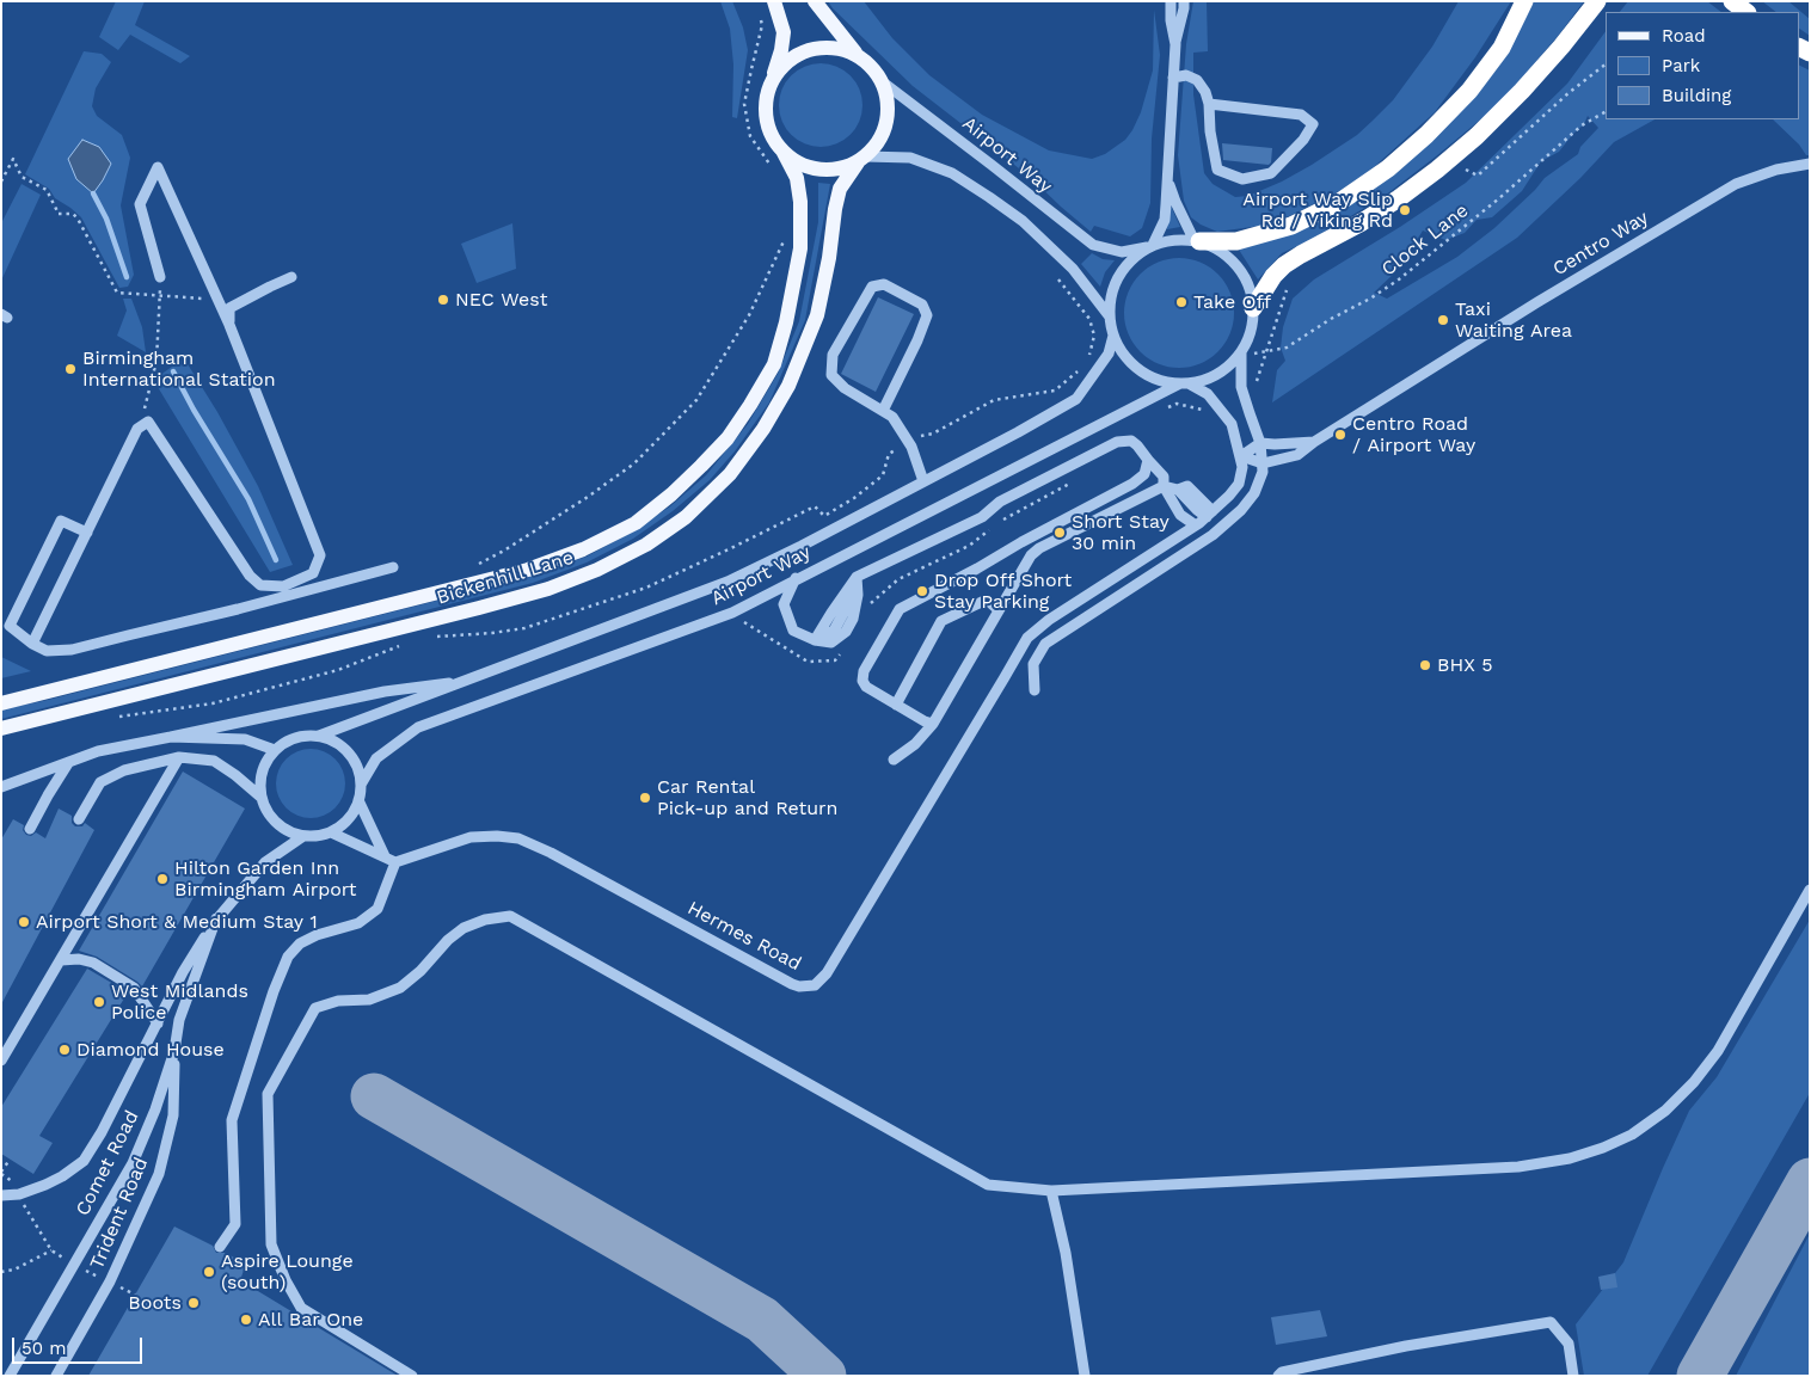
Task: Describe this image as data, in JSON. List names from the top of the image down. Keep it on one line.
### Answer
{"streets":{"main road":["Bickenhill Lane"],"street":["Airport Way","Centro Way","Hermes Road","Comet Road","Trident Road"],"path":["Clock Lane"]},"crossings":[["Airport Way","Clock Lane"],["Airport Way","Bickenhill Lane"],["Comet Road","Trident Road"]],"places":["Airport Way Slip Rd / Viking Rd","NEC West","Take Off","Taxi Waiting Area","Birmingham International Station","Centro Road / Airport Way","Short Stay 30 min","Drop Off Short Stay Parking","BHX 5","Car Rental Pick-up and Return","Hilton Garden Inn Birmingham Airport","Airport Short & Medium Stay 1","West Midlands Police","Diamond House","Aspire Lounge (south)","Boots","All Bar One"],"legend":["Road","Park","Building"],"scale_bar":"50 m"}
